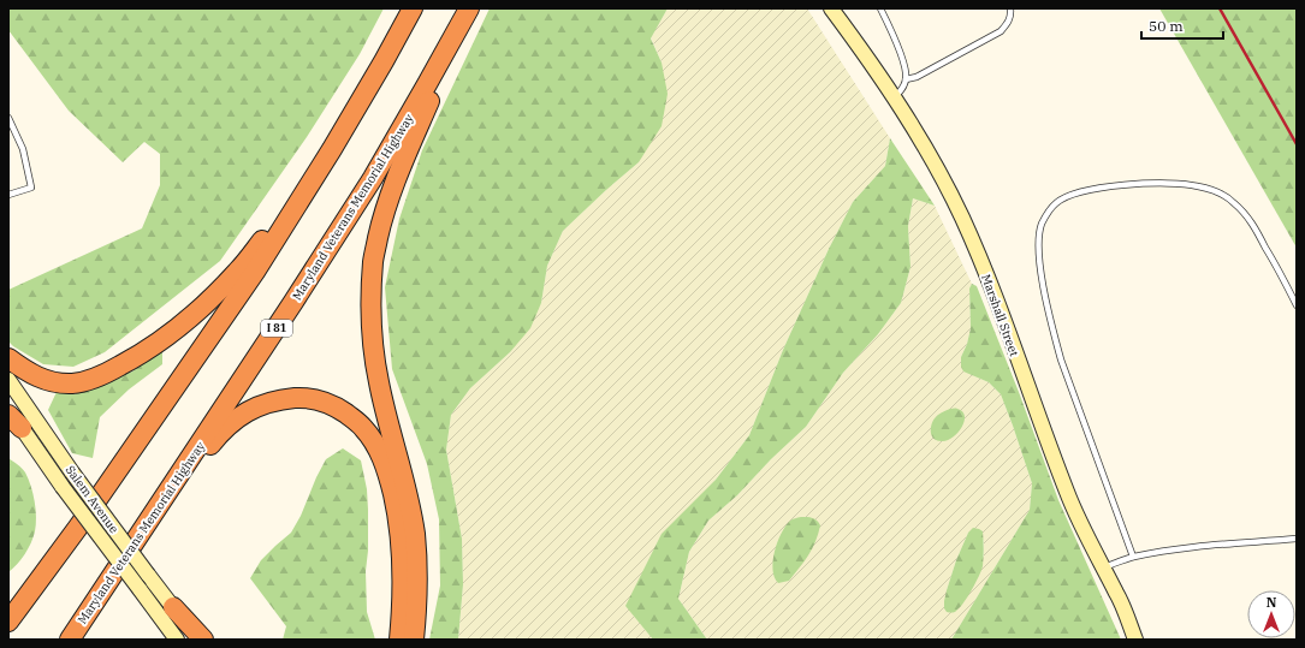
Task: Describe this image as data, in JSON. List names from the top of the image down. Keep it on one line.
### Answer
{"streets":{"highway":["Maryland Veterans Memorial Highway","I 81"],"main road":["Marshall Street","Salem Avenue"]},"scale_bar":"50 m","north":"top"}
